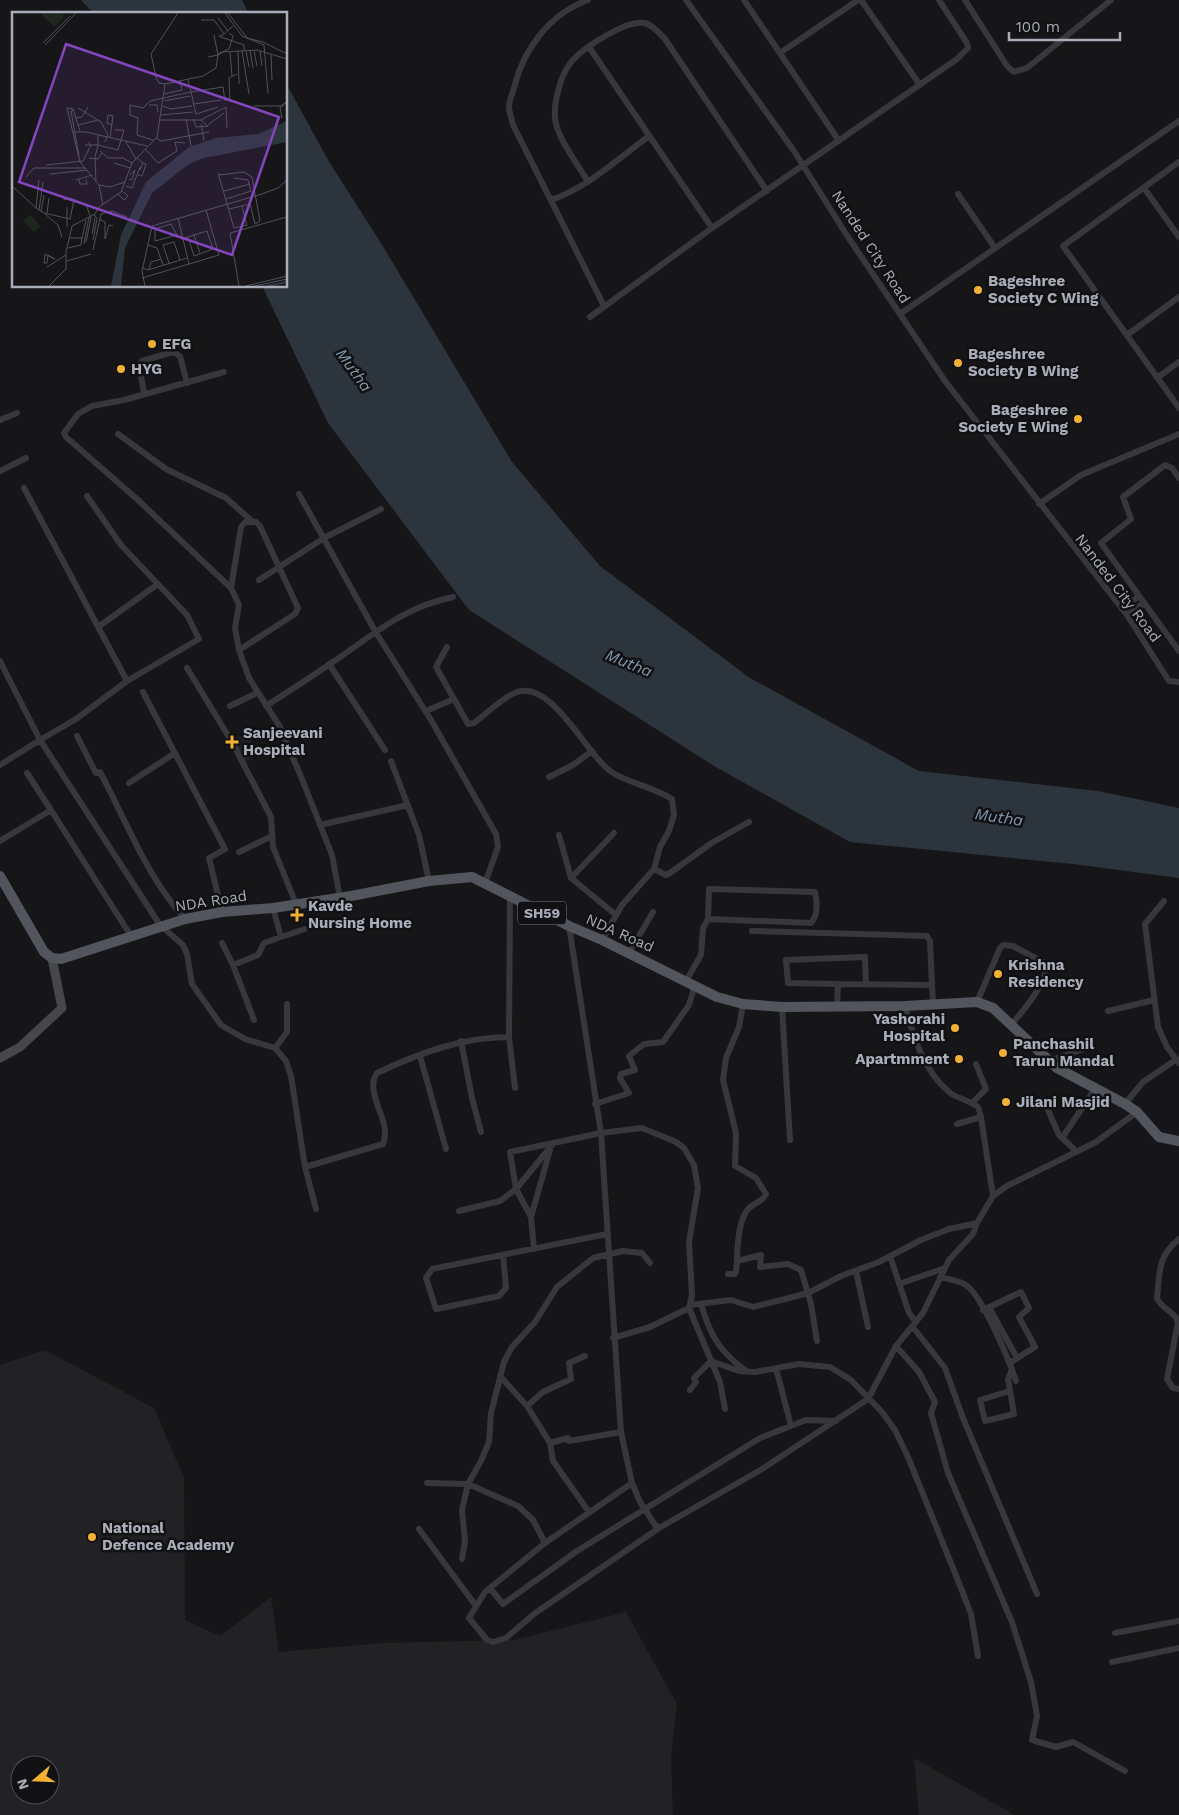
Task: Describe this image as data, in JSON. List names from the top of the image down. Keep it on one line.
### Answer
{"streets":{"main road":["NDA Road","SH59"],"street":["Nanded City Road"]},"water":["Mutha"],"places":{"other":["Bageshree Society C Wing","EFG","Bageshree Society B Wing","HYG","Bageshree Society E Wing","Krishna Residency","Yashorahi Hospital","Panchashil Tarun Mandal","Apartmment","Jilani Masjid","National Defence Academy"],"health":["Sanjeevani Hospital","Kavde Nursing Home"]},"scale_bar":"100 m","north":"left"}
